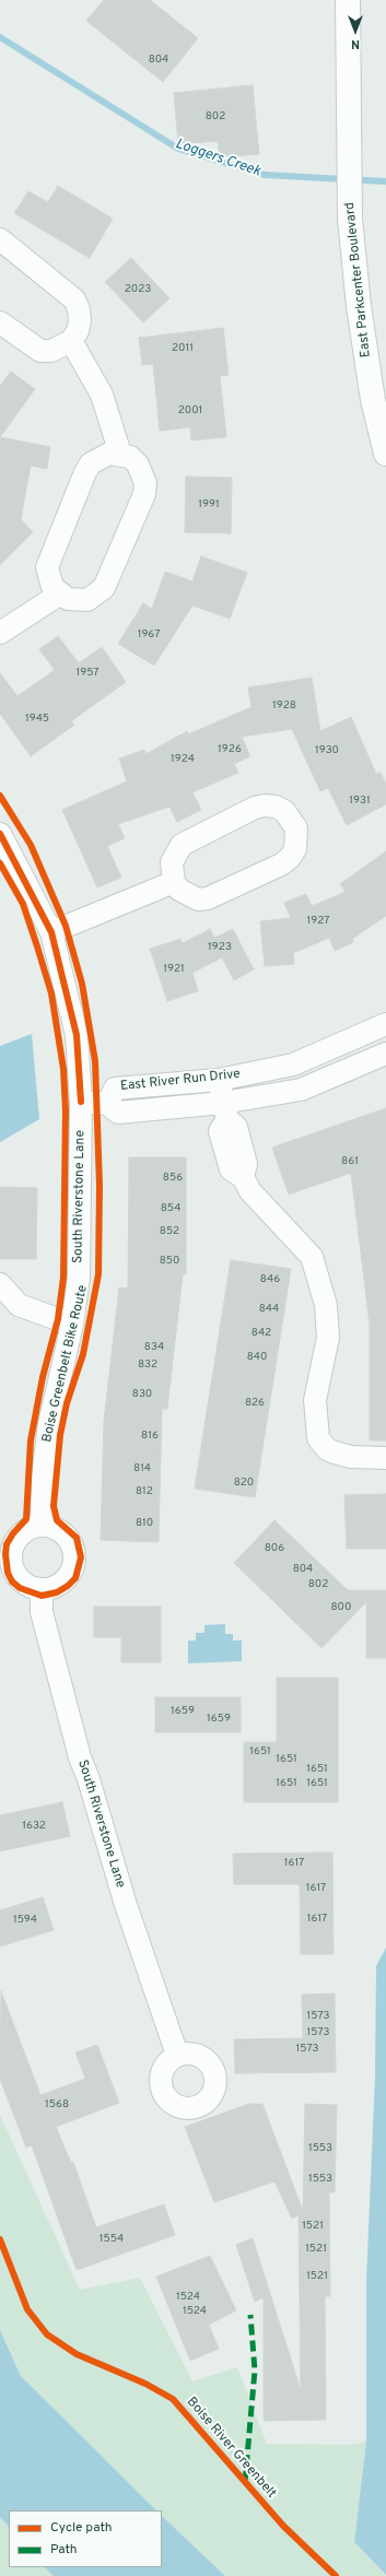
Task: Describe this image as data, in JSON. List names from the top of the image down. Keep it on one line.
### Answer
{"streets":{"main road":["East Parkcenter Boulevard"],"street":["East River Run Drive","South Riverstone Lane"],"cycle path":["Boise Greenbelt Bike Route","Boise River Greenbelt"]},"crossings":[["East River Run Drive","South Riverstone Lane"]],"water":["Loggers Creek"],"house_numbers":["804","802","2023","2011","2001","1991","1967","1957","1928","1945","1926","1930","1924","1931","1927","1923","1921","861","856","854","852","850","846","844","842","834","840","832","830","826","816","814","820","812","810","806","804","802","800","1659","1659","1651","1651","1651","1651","1651","1632","1617","1617","1617","1594","1573","1573","1573","1568","1553","1553","1521","1554","1521","1521","1524","1524"],"legend":["Cycle path","Path"],"north":"bottom"}
